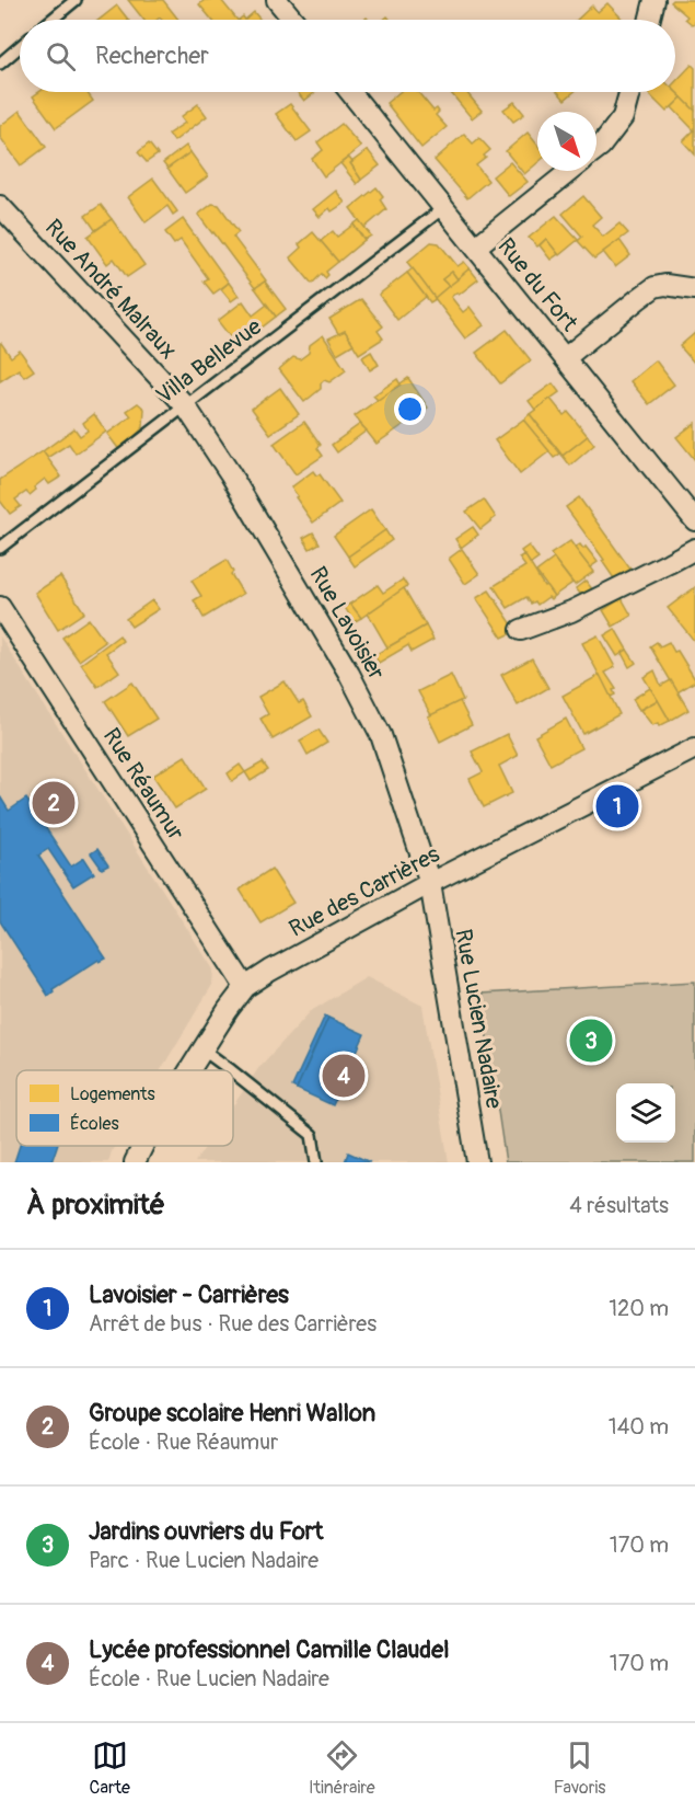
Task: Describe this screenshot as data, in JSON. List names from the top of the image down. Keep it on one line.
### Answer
{"streets":{"street":["Rue du Fort","Rue André Malraux","Rue Lavoisier","Rue Réaumur","Rue des Carrières","Rue Lucien Nadaire"],"lane":["Villa Bellevue"]},"crossings":[["Rue du Fort","Villa Bellevue"],["Rue André Malraux","Villa Bellevue"],["Rue André Malraux","Rue Lavoisier"],["Villa Bellevue","Rue Lavoisier"],["Rue Lavoisier","Rue des Carrières"],["Rue Lavoisier","Rue Lucien Nadaire"],["Rue Réaumur","Rue des Carrières"],["Rue des Carrières","Rue Lucien Nadaire"]],"legend":["Logements","Écoles"],"north":"bottom right","page":{"search":"Rechercher","pins":["2","1","3","4"],"heading":["À proximité","4 résultats"],"list":[{"mark":"1","name":"Lavoisier - Carrières","note":"Arrêt de bus · Rue des Carrières","value":"120 m"},{"mark":"2","name":"Groupe scolaire Henri Wallon","note":"École · Rue Réaumur","value":"140 m"},{"mark":"3","name":"Jardins ouvriers du Fort","note":"Parc · Rue Lucien Nadaire","value":"170 m"},{"mark":"4","name":"Lycée professionnel Camille Claudel","note":"École · Rue Lucien Nadaire","value":"170 m"}],"nav":["Carte","Itinéraire","Favoris"]}}
